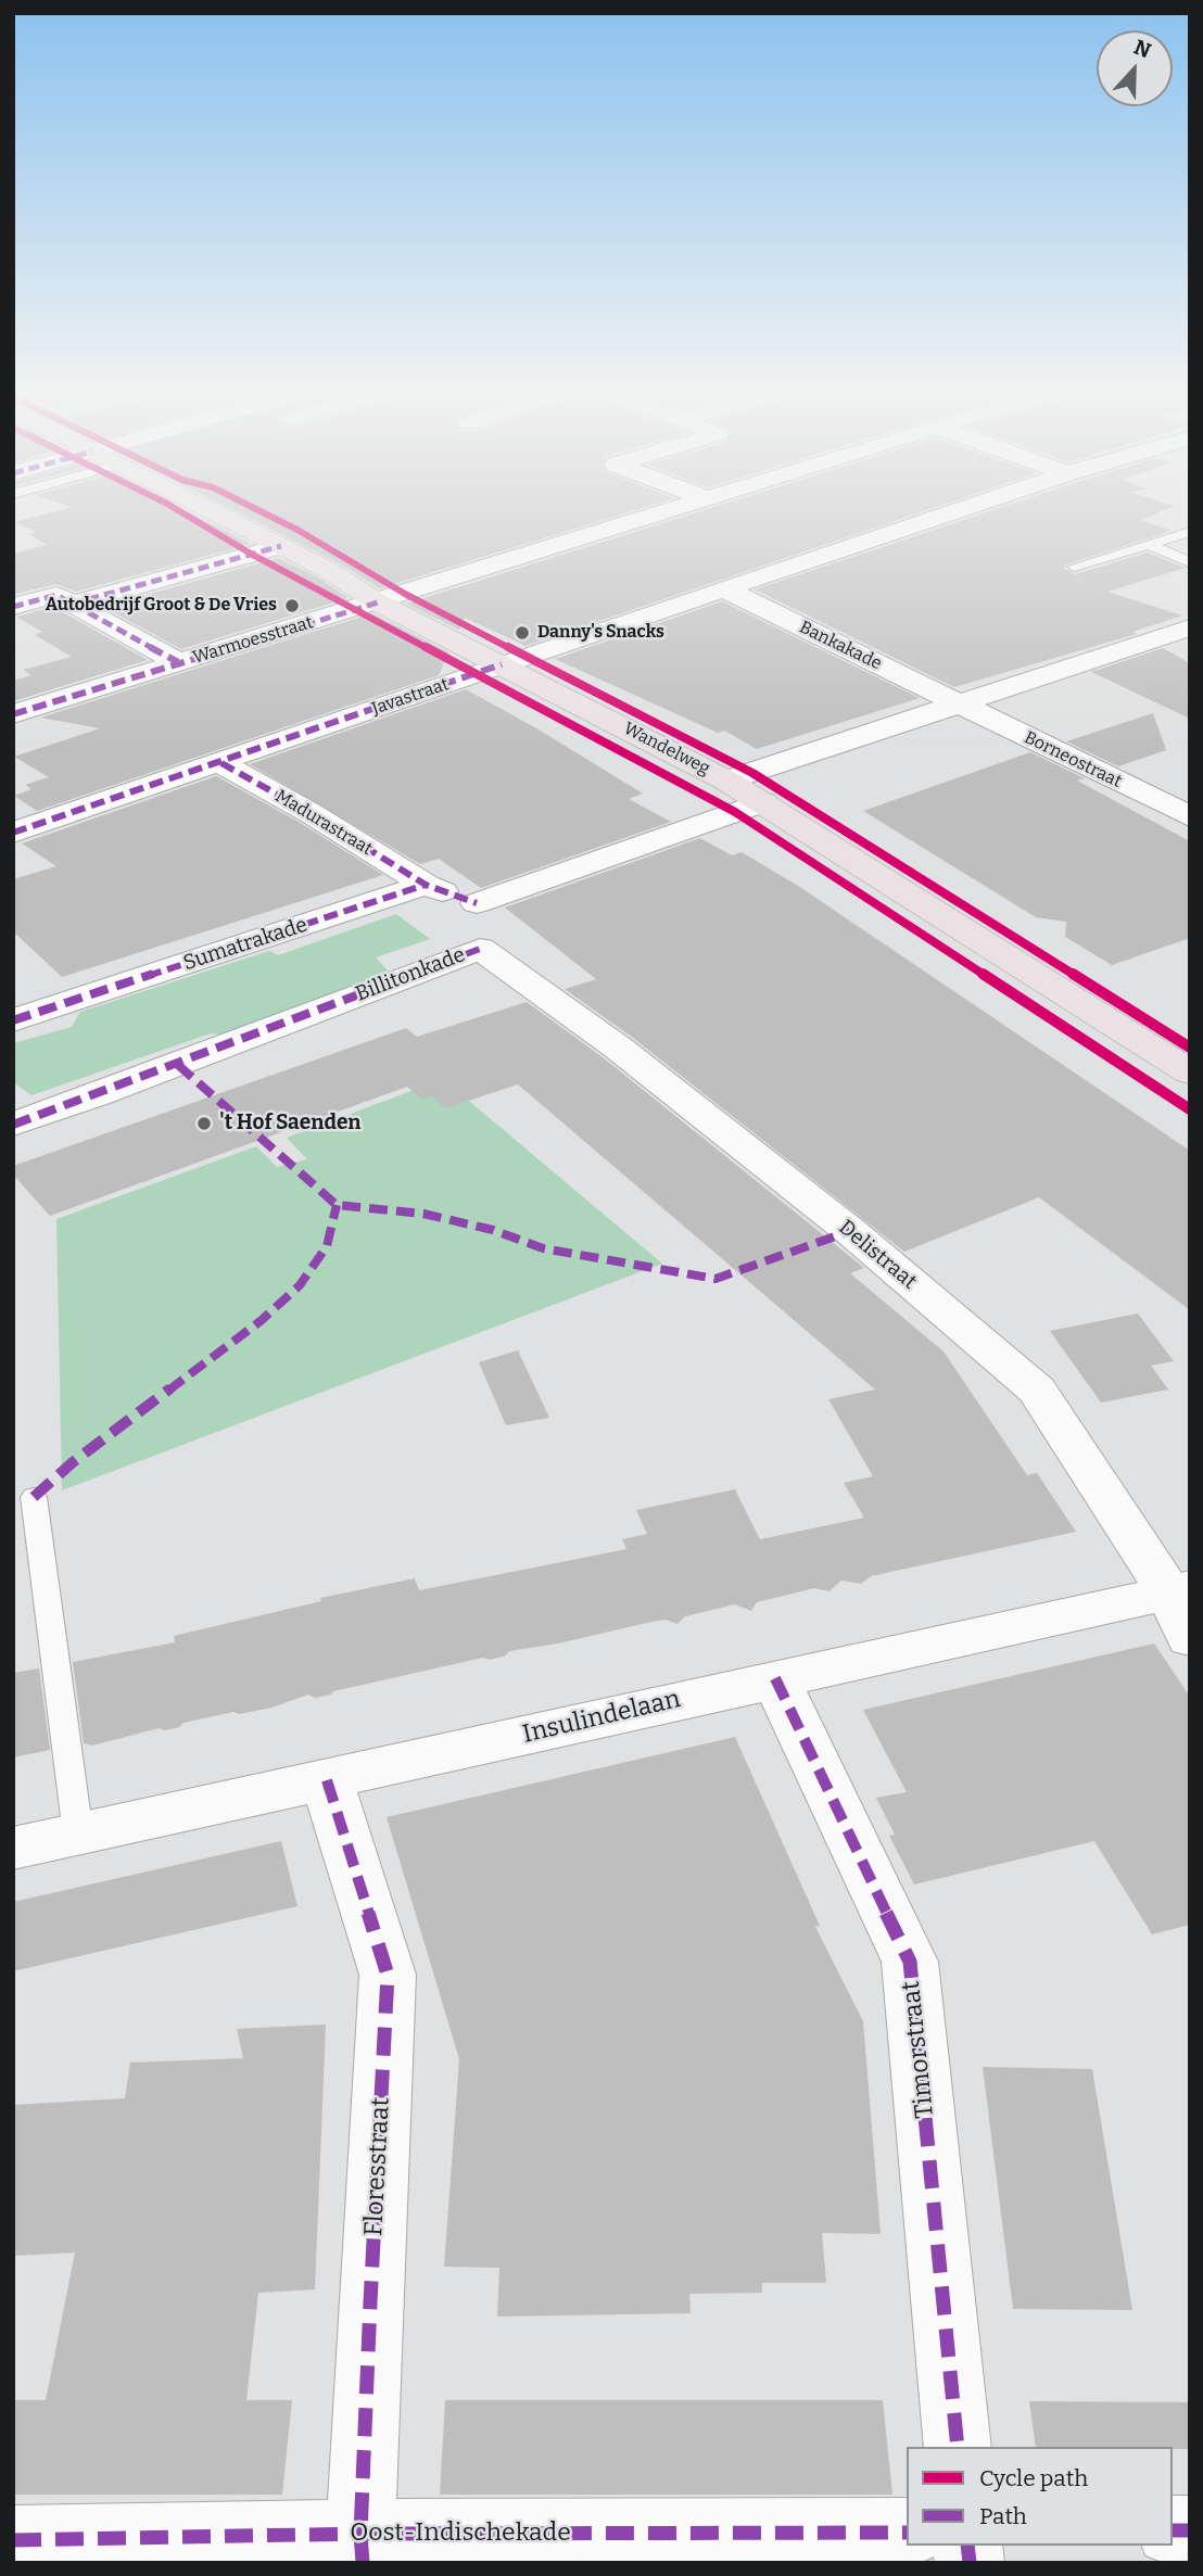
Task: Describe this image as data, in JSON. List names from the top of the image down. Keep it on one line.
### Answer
{"streets":{"main road":["Wandelweg"],"street":["Warmoesstraat","Bankakade","Javastraat","Borneostraat","Madurastraat","Sumatrakade","Billitonkade","Delistraat","Insulindelaan","Timorstraat","Floresstraat","Oost-Indischekade"]},"crossings":[["Warmoesstraat","Wandelweg"],["Bankakade","Javastraat"],["Bankakade","Borneostraat"],["Javastraat","Wandelweg"],["Javastraat","Madurastraat"],["Madurastraat","Sumatrakade"],["Billitonkade","Delistraat"],["Delistraat","Insulindelaan"],["Insulindelaan","Timorstraat"],["Insulindelaan","Floresstraat"],["Floresstraat","Oost-Indischekade"]],"places":["Autobedrijf Groot & De Vries","Danny's Snacks","'t Hof Saenden"],"legend":["Cycle path","Path"],"north":"top"}
